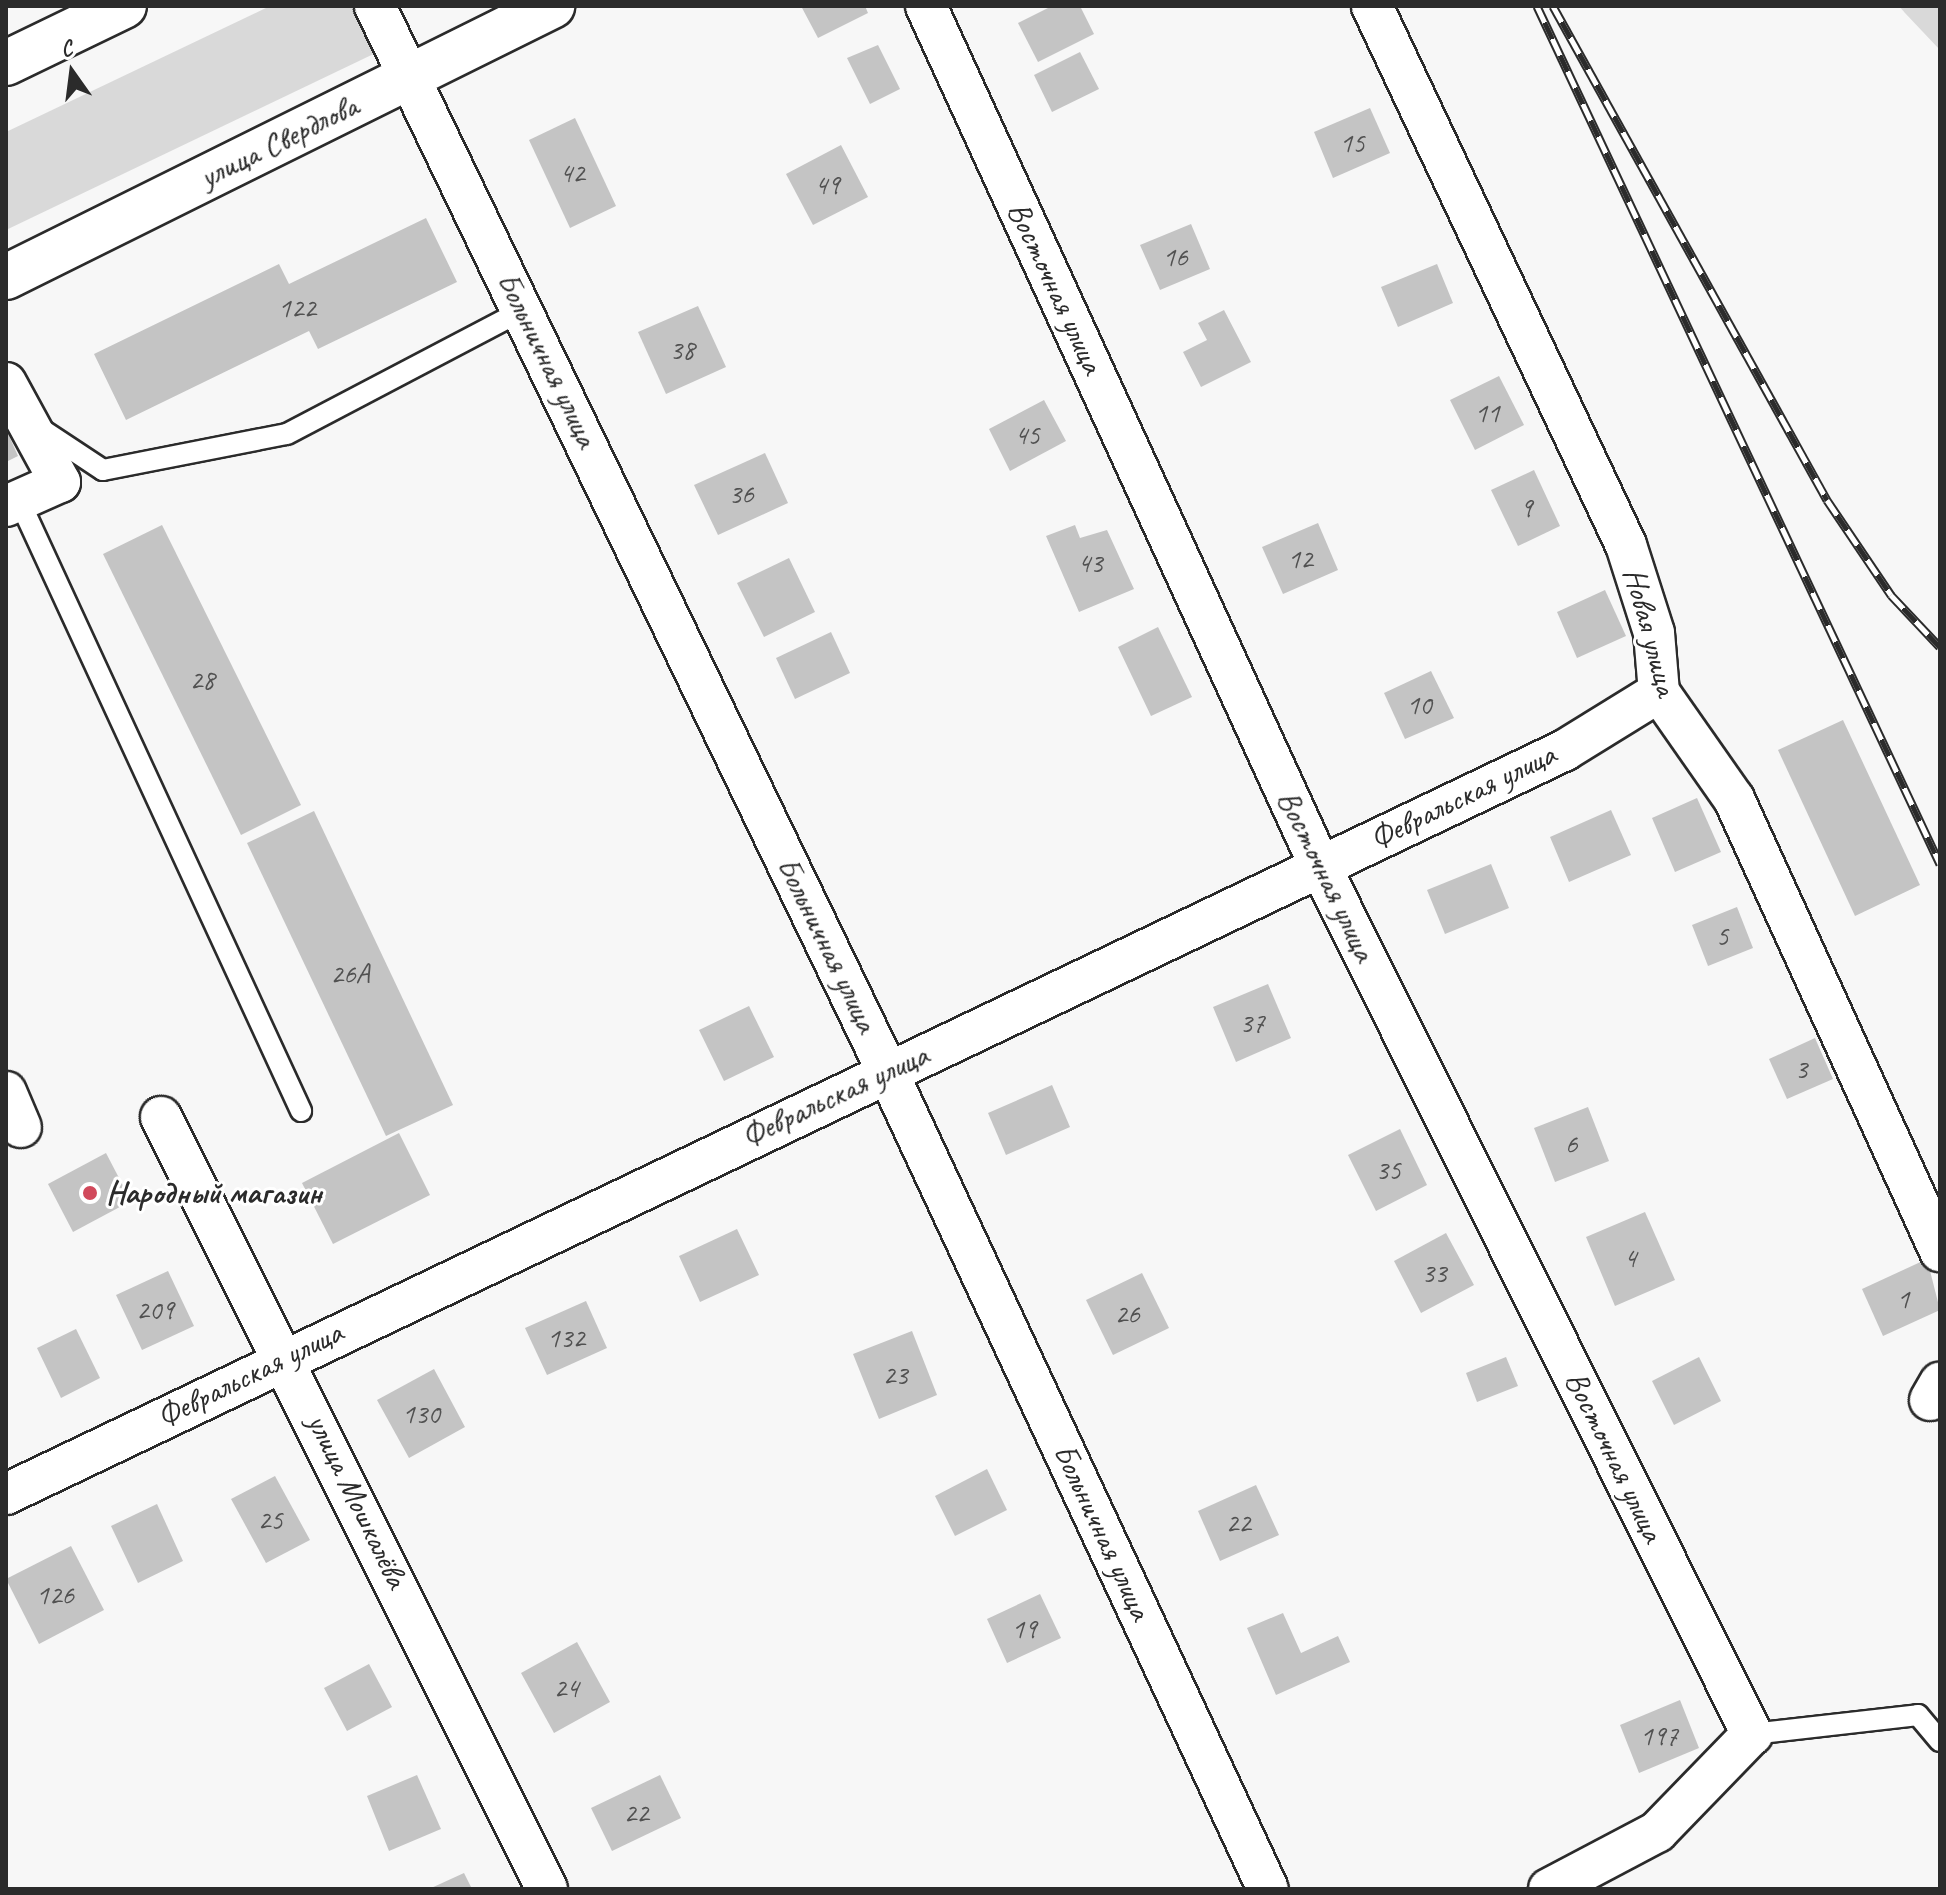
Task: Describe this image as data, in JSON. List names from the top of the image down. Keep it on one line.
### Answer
{"streets":{"main road":["улица Свердлова"],"street":["Восточная улица","Больничная улица","Новая улица","Февральская улица","улица Мошкалёва"]},"crossings":[["улица Свердлова","Больничная улица"],["Восточная улица","Февральская улица"],["Больничная улица","Февральская улица"],["Новая улица","Февральская улица"],["Февральская улица","улица Мошкалёва"]],"places":["Народный магазин"],"house_numbers":["15","42","49","16","122","38","11","45","36","9","12","43","28","10","5","26А","37","3","6","35","4","33","1","209","26","132","23","130","25","22","126","19","24","197","22"],"north":"top"}
